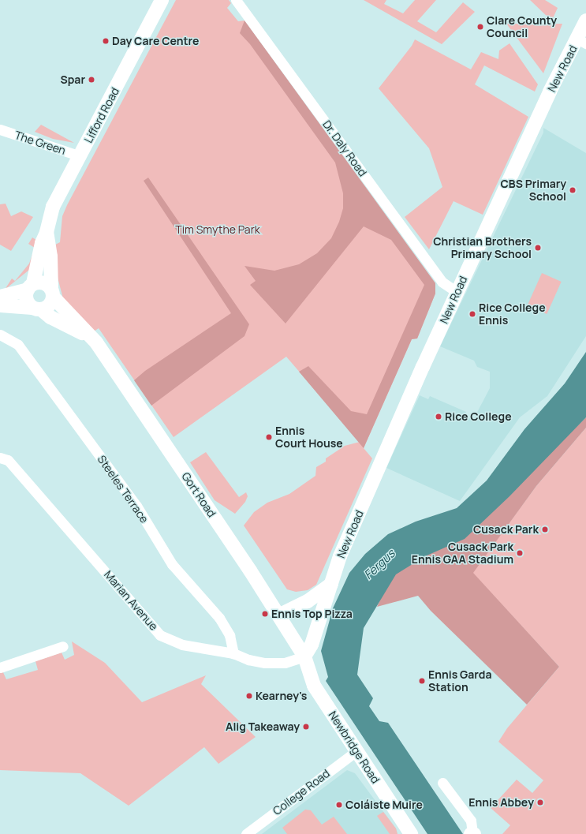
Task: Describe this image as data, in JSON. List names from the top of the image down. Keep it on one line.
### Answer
{"streets":{"main road":["New Road","Lifford Road","Gort Road","Newbridge Road"],"street":["The Green","Dr. Daly Road","Steeles Terrace","Marian Avenue","College Road"]},"crossings":[["New Road","Dr. Daly Road"],["New Road","Gort Road"],["New Road","Marian Avenue"],["New Road","Newbridge Road"],["Lifford Road","The Green"],["Lifford Road","Gort Road"],["Steeles Terrace","Marian Avenue"],["Gort Road","Marian Avenue"],["Gort Road","Newbridge Road"],["Marian Avenue","Newbridge Road"],["Newbridge Road","College Road"]],"water":["Fergus"],"parks":["Tim Smythe Park"],"places":["Clare County Council","Day Care Centre","Spar","CBS Primary School","Christian Brothers Primary School","Rice College Ennis","Rice College","Ennis Court House","Cusack Park","Cusack Park Ennis GAA Stadium","Ennis Top Pizza","Ennis Garda Station","Kearney's","Alig Takeaway","Ennis Abbey","Coláiste Muire"]}
